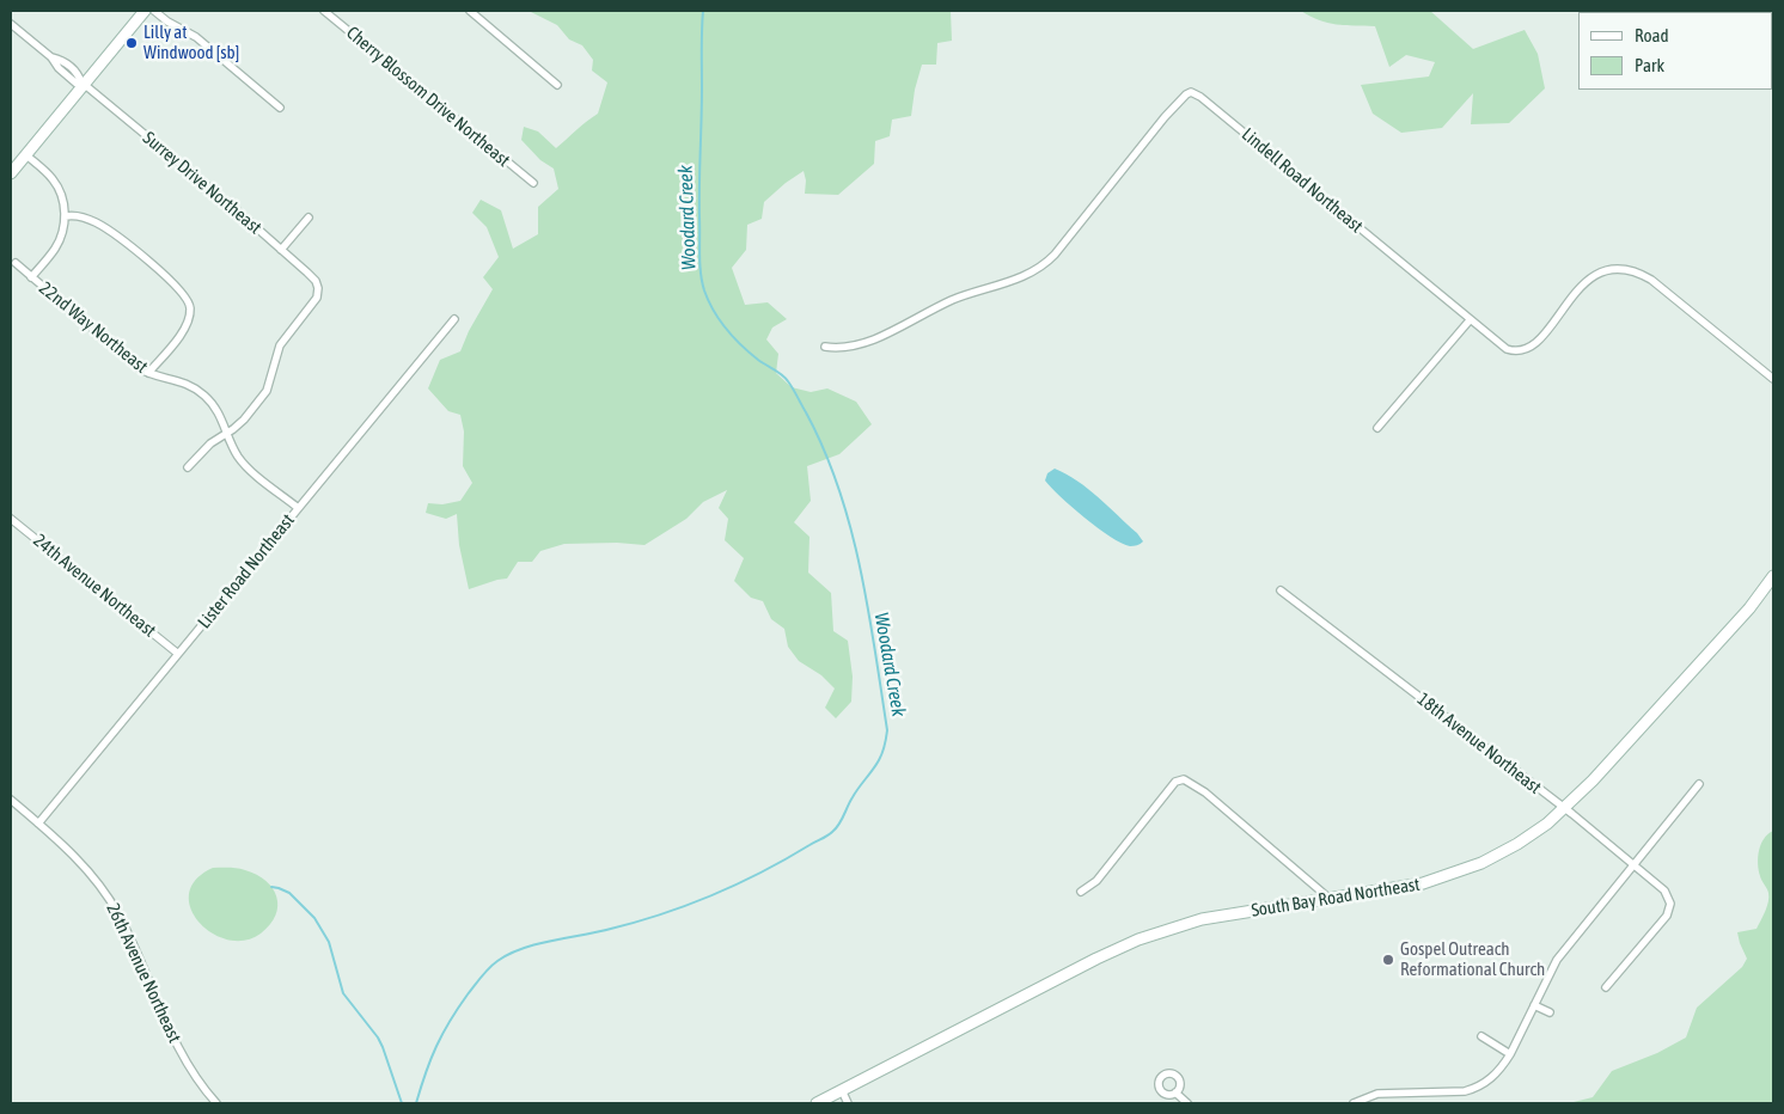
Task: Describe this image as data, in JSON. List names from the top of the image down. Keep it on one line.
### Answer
{"streets":{"street":["Cherry Blossom Drive Northeast","Lindell Road Northeast","Surrey Drive Northeast","22nd Way Northeast","Lister Road Northeast","24th Avenue Northeast","18th Avenue Northeast","South Bay Road Northeast","26th Avenue Northeast"]},"crossings":[["Surrey Drive Northeast","22nd Way Northeast"],["22nd Way Northeast","Lister Road Northeast"],["Lister Road Northeast","24th Avenue Northeast"],["Lister Road Northeast","26th Avenue Northeast"],["18th Avenue Northeast","South Bay Road Northeast"]],"water":["Woodard Creek"],"places":["Lilly at Windwood [sb]","Gospel Outreach Reformational Church"],"legend":["Road","Park"]}
